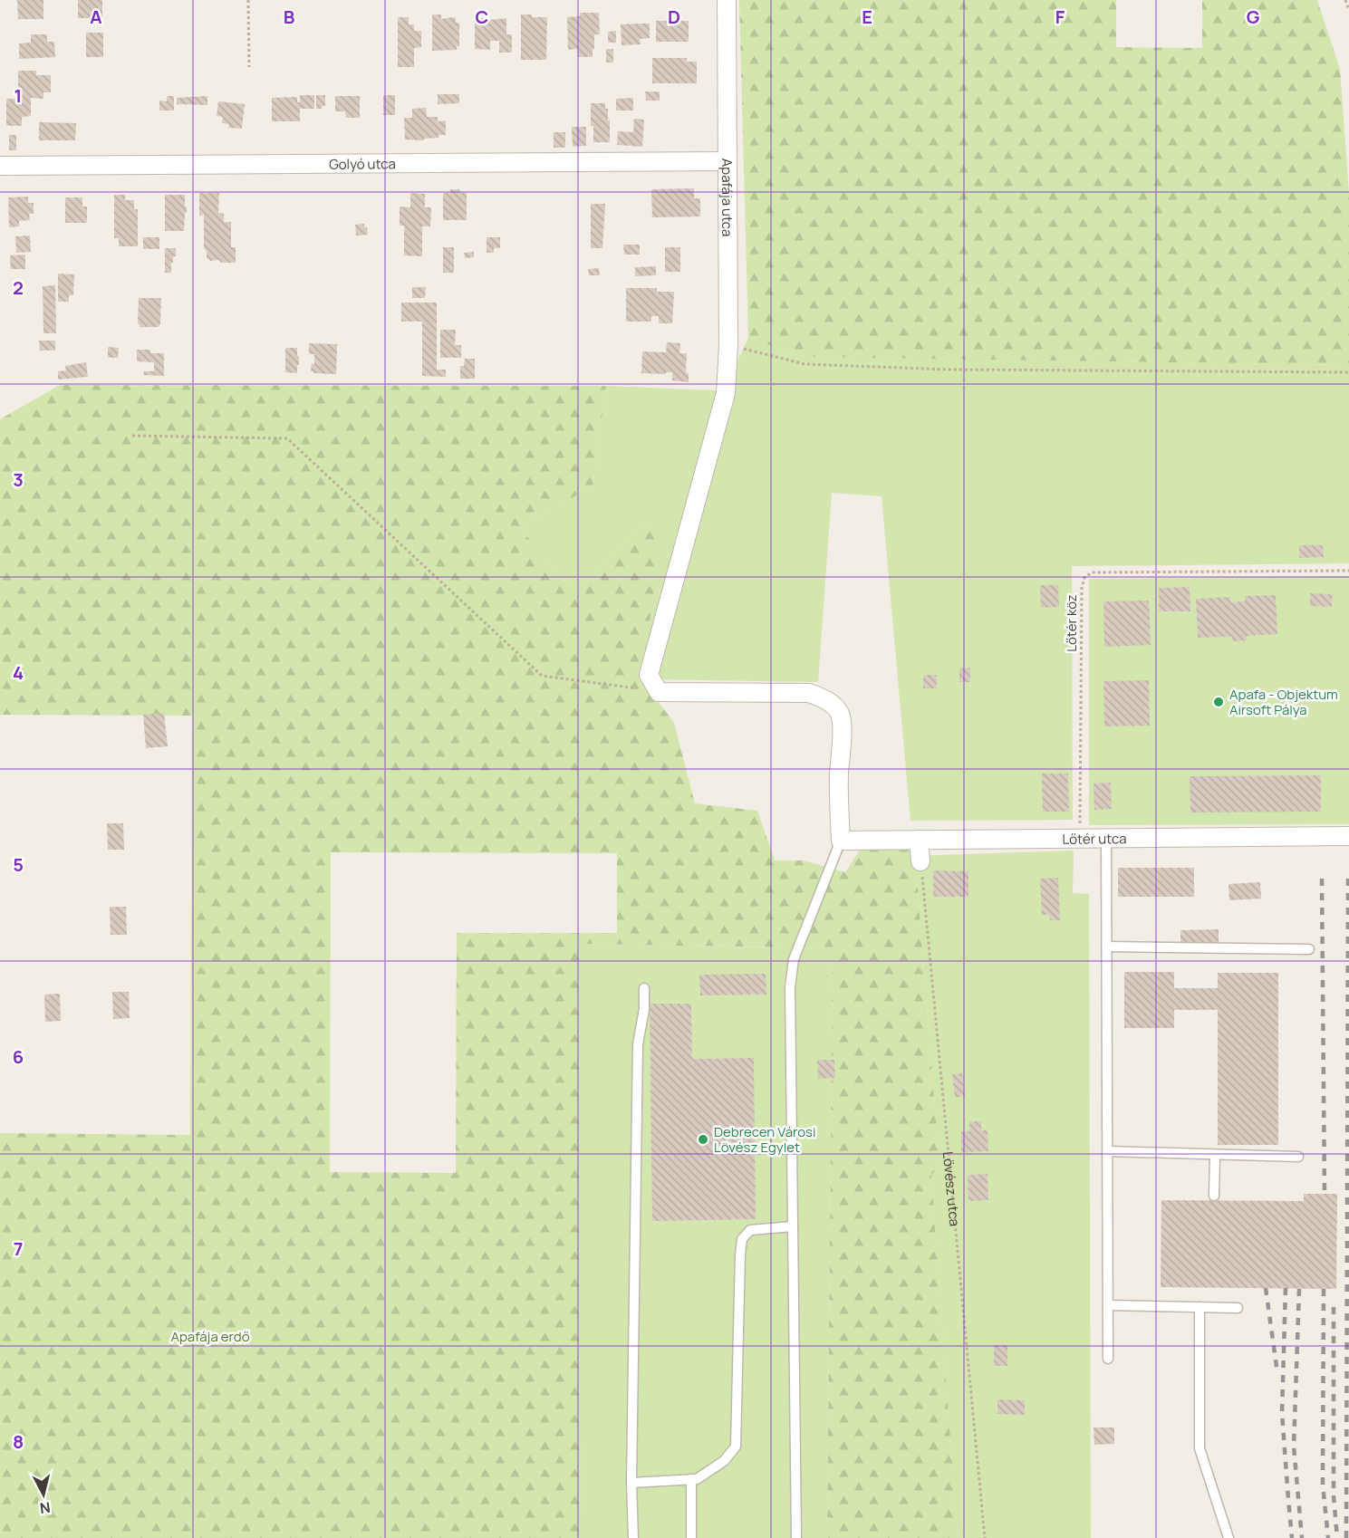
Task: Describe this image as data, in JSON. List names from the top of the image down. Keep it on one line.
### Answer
{"streets":{"street":["Golyó utca","Apafája utca","Lőtér utca"],"path":["Lőtér köz","Lövész utca"]},"crossings":[["Golyó utca","Apafája utca"],["Lőtér köz","Lőtér utca"]],"parks":["Apafája erdő"],"places":["Apafa - Objektum Airsoft Pálya","Debrecen Városi Lövész Egylet"],"north":"bottom","grid":{"columns":["A","B","C","D","E","F","G"],"rows":["1","2","3","4","5","6","7","8"]}}
